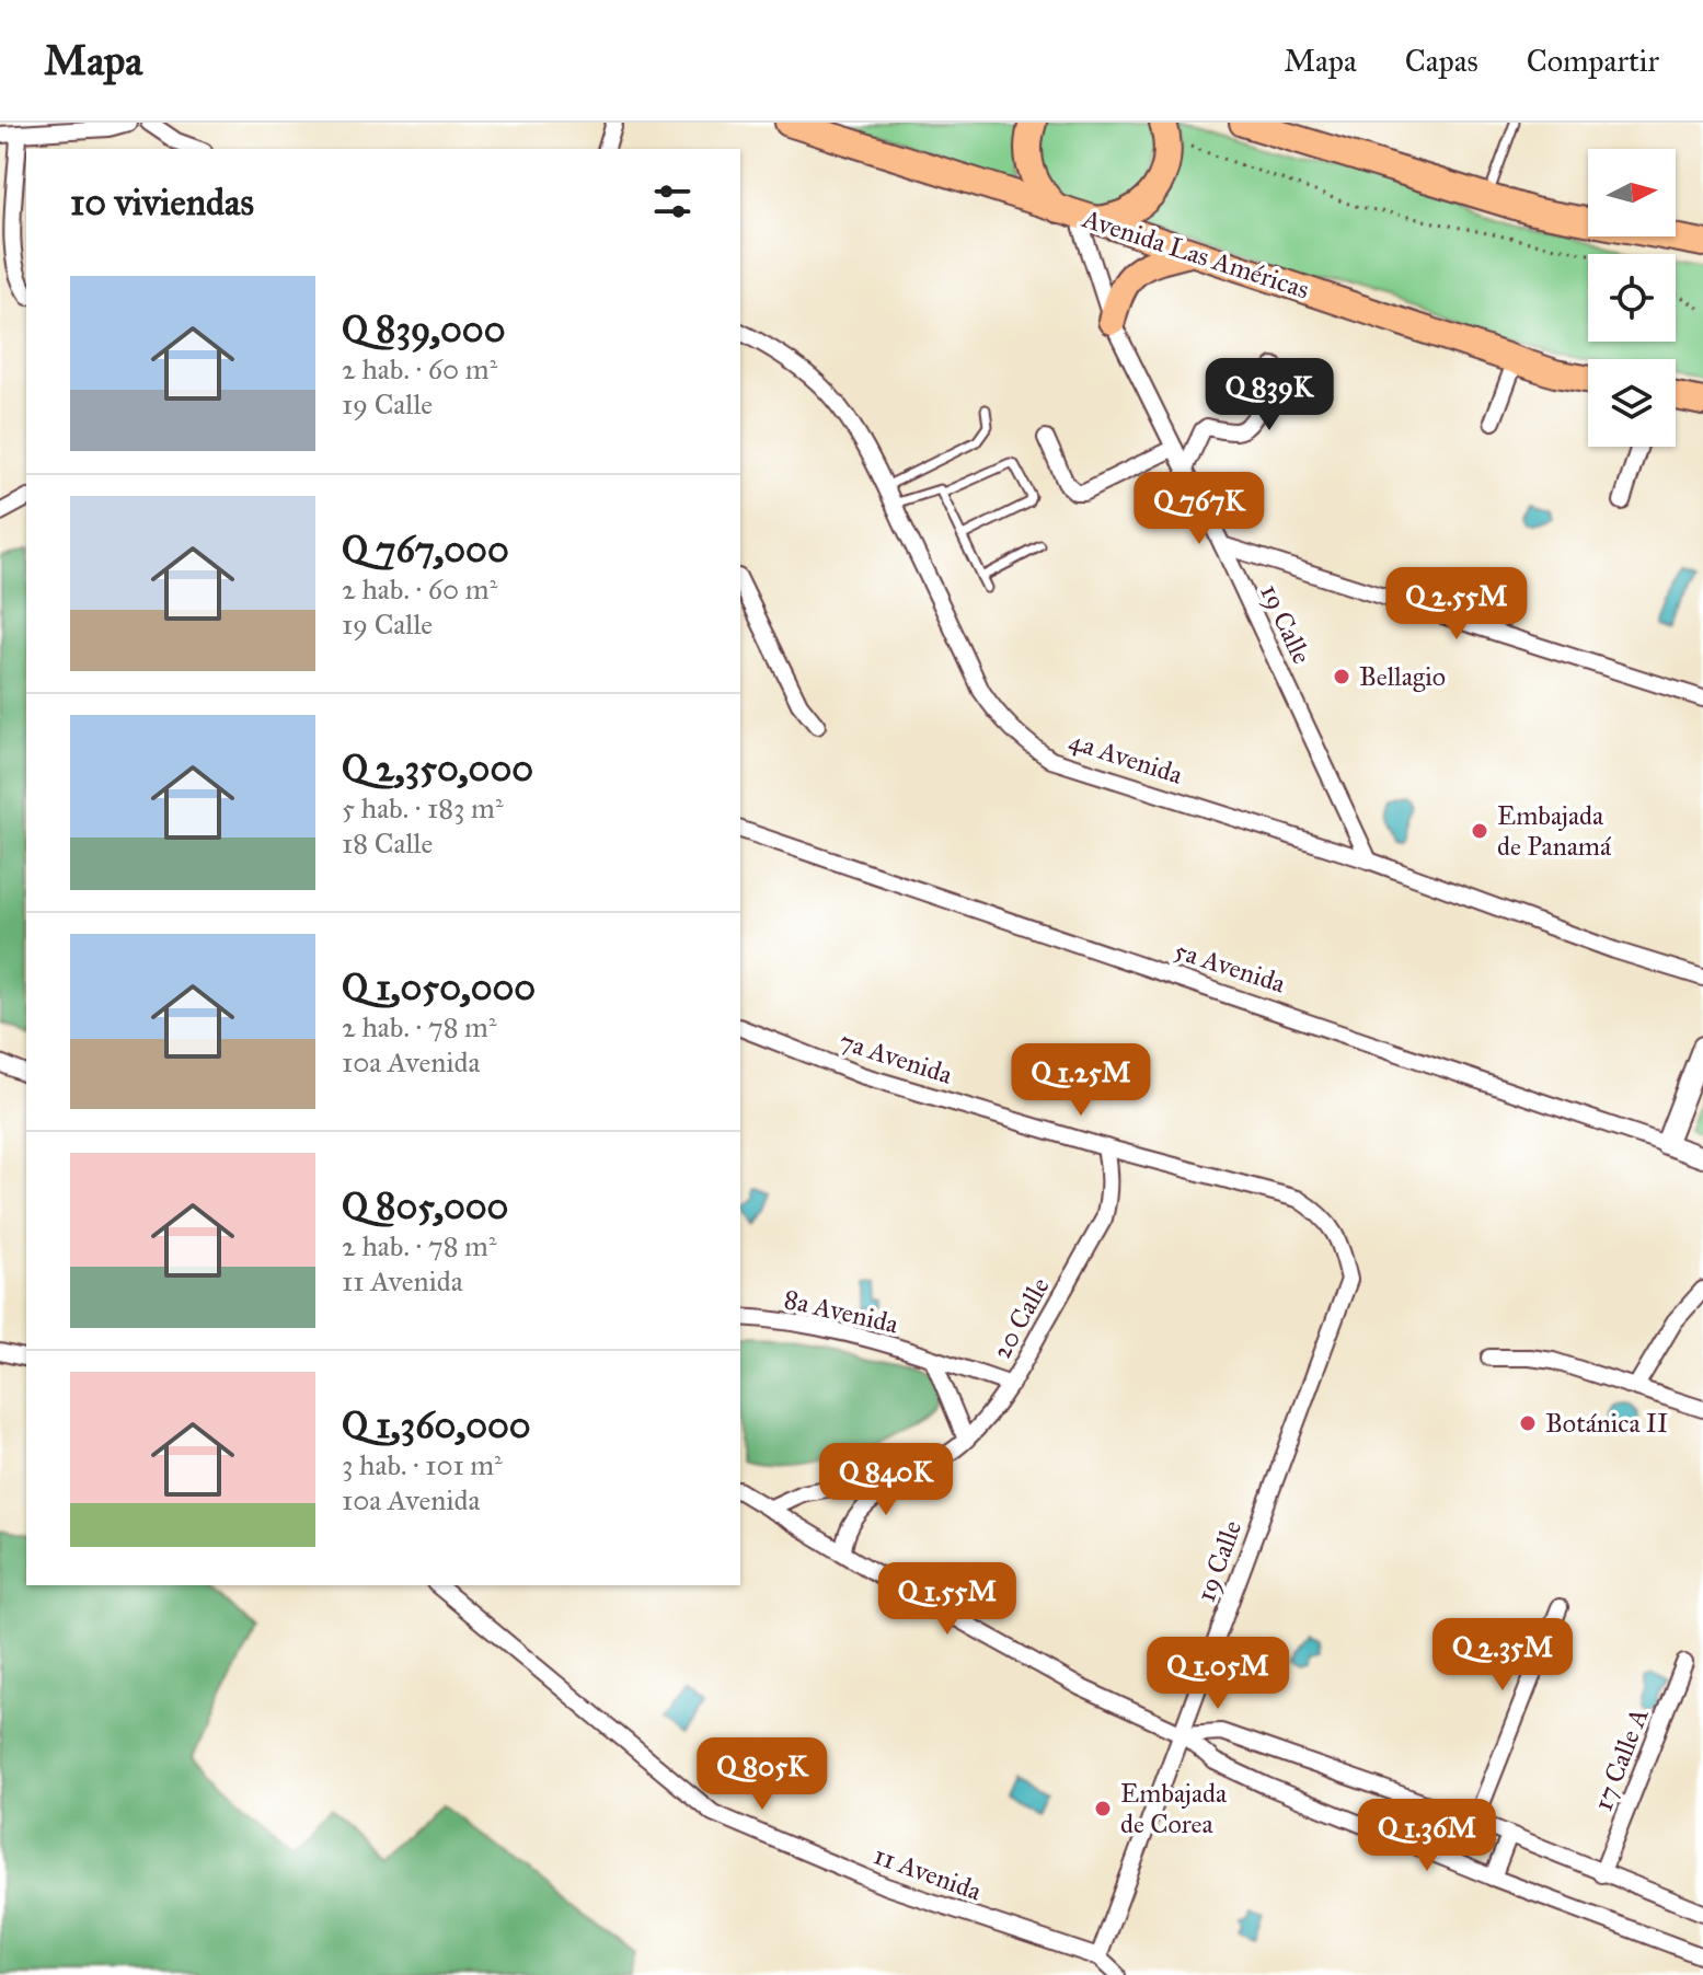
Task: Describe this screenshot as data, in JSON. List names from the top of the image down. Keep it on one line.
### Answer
{"streets":{"main road":["Avenida Las Américas"],"street":["19 Calle","4a Avenida","5a Avenida","7a Avenida","8a Avenida","20 Calle","17 Calle A","11 Avenida"]},"crossings":[["Avenida Las Américas","19 Calle"],["19 Calle","4a Avenida"],["19 Calle","7a Avenida"],["19 Calle","11 Avenida"],["7a Avenida","20 Calle"],["8a Avenida","20 Calle"]],"places":["Bellagio","Embajada de Panamá","Botánica II","Embajada de Corea"],"north":"right","page":{"header":"Mapa","nav":["Mapa","Capas","Compartir"],"heading":"10 viviendas","list":[{"name":"Q 839,000","note":"2 hab. · 60 m² · 19 Calle"},{"name":"Q 767,000","note":"2 hab. · 60 m² · 19 Calle"},{"name":"Q 2,350,000","note":"5 hab. · 183 m² · 18 Calle"},{"name":"Q 1,050,000","note":"2 hab. · 78 m² · 10a Avenida"},{"name":"Q 805,000","note":"2 hab. · 78 m² · 11 Avenida"},{"name":"Q 1,360,000","note":"3 hab. · 101 m² · 10a Avenida"}],"price":["Q 839K","Q 767K","Q 2.55M","Q 1.25M","Q 840K","Q 1.55M","Q 2.35M","Q 1.05M","Q 805K","Q 1.36M"]}}
